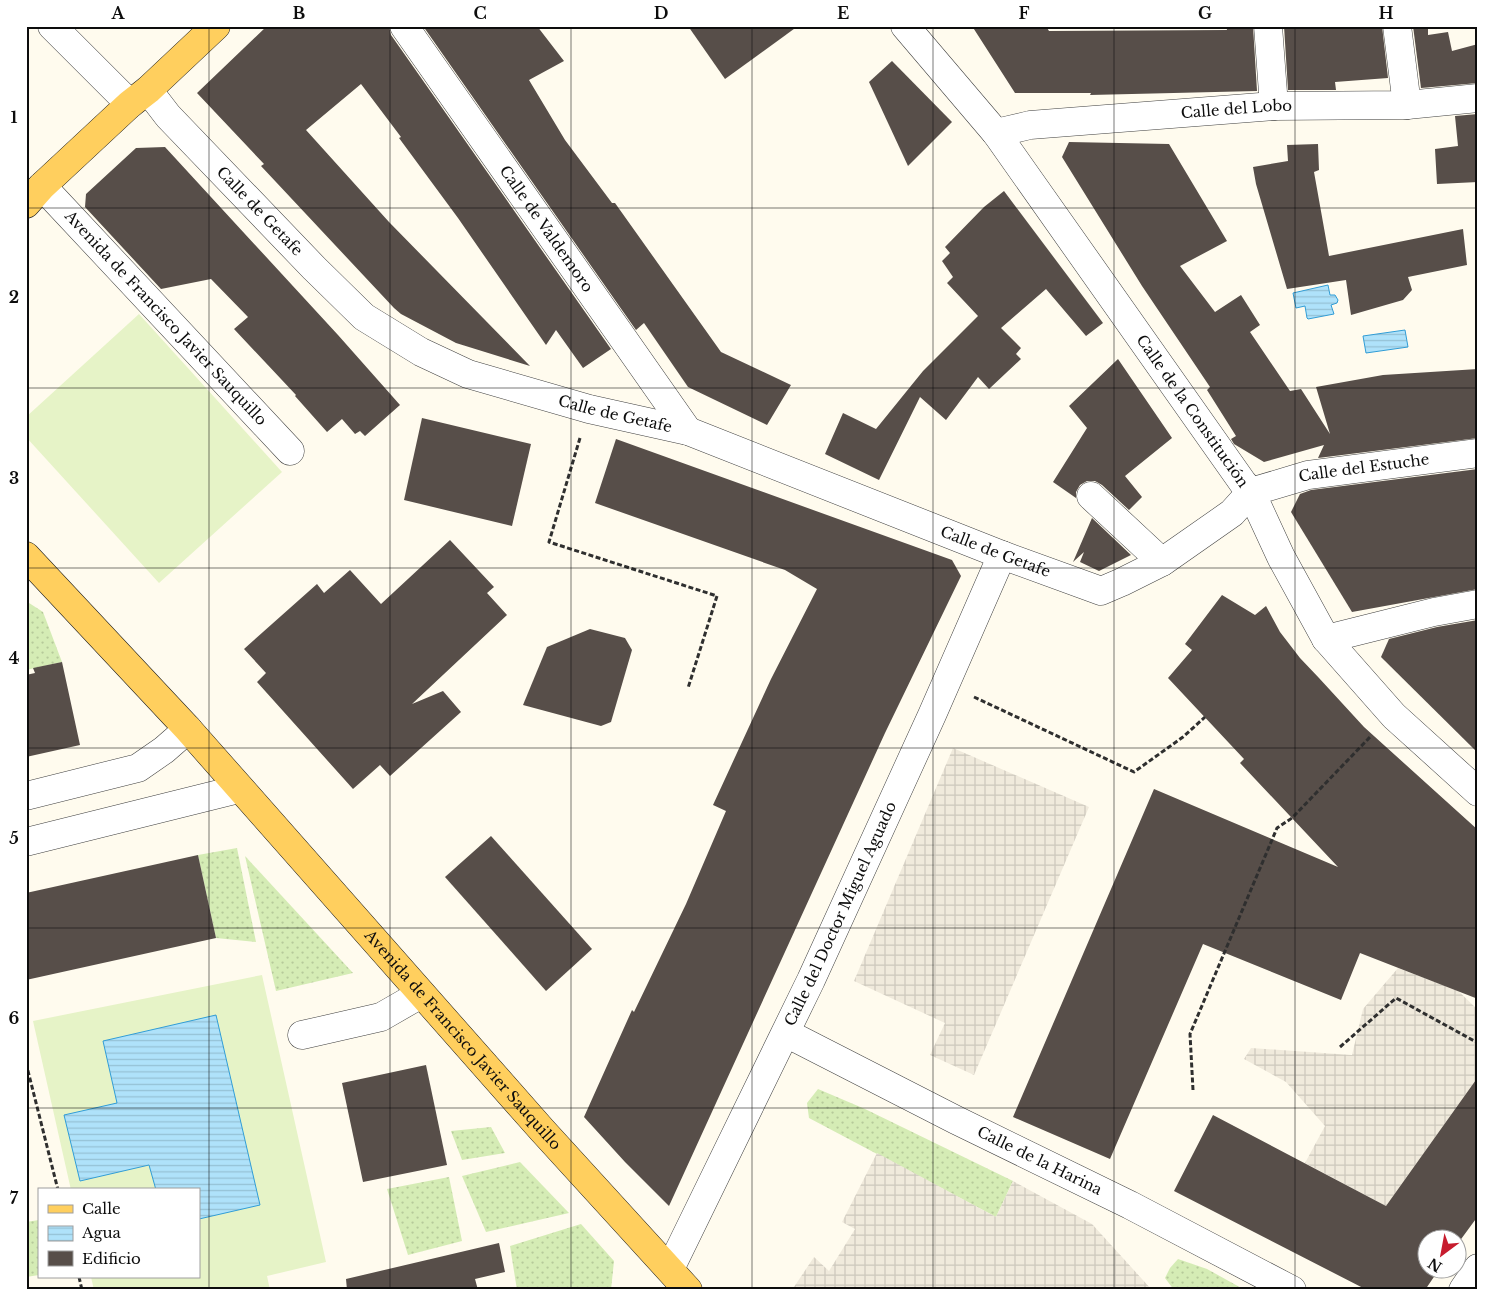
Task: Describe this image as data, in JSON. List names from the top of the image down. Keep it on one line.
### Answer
{"streets":{"main road":["Avenida de Francisco Javier Sauquillo"],"street":["Calle del Lobo","Calle de Getafe","Calle de Valdemoro","Calle de la Constitución","Calle del Estuche","Calle del Doctor Miguel Aguado","Calle de la Harina"]},"crossings":[["Calle del Lobo","Calle de la Constitución"],["Calle de Getafe","Calle de Valdemoro"],["Calle de Getafe","Avenida de Francisco Javier Sauquillo"],["Calle de Getafe","Calle de la Constitución"],["Calle de Getafe","Calle del Estuche"],["Calle de Getafe","Calle del Doctor Miguel Aguado"],["Avenida de Francisco Javier Sauquillo","Calle del Doctor Miguel Aguado"],["Calle de la Constitución","Calle del Estuche"],["Calle del Doctor Miguel Aguado","Calle de la Harina"]],"legend":["Calle","Agua","Edificio"],"north":"bottom left","grid":{"columns":["A","B","C","D","E","F","G","H"],"rows":["1","2","3","4","5","6","7"]}}
